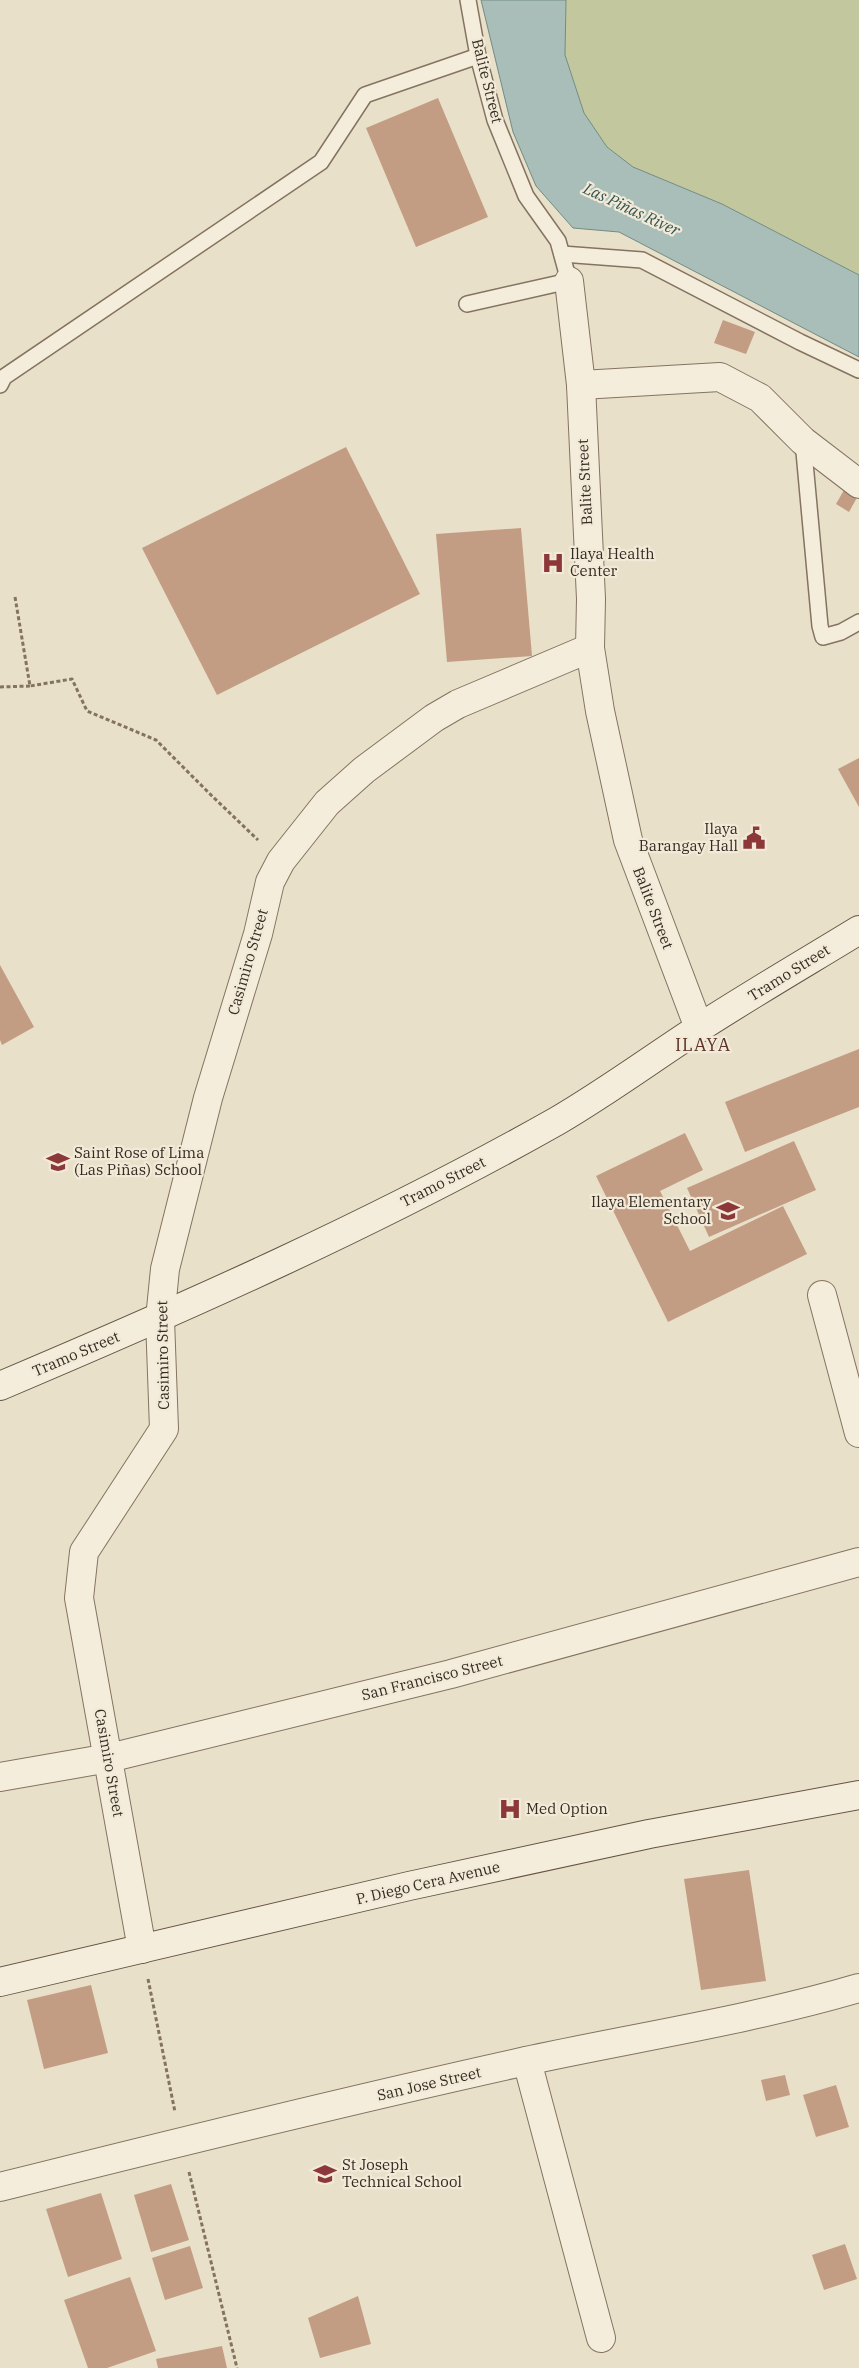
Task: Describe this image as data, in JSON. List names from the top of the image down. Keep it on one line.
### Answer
{"streets":{"street":["Balite Street","Casimiro Street","Tramo Street","San Francisco Street","P. Diego Cera Avenue","San Jose Street"]},"crossings":[["Balite Street","Casimiro Street"],["Balite Street","Tramo Street"],["Casimiro Street","Tramo Street"],["Casimiro Street","San Francisco Street"],["Casimiro Street","P. Diego Cera Avenue"]],"districts":["ILAYA"],"water":["Las Piñas River"],"places":{"hospital":["Ilaya Health Center","Med Option"],"public building":["Ilaya Barangay Hall"],"school or university":["Saint Rose of Lima (Las Piñas) School","Ilaya Elementary School","St Joseph Technical School"]}}
